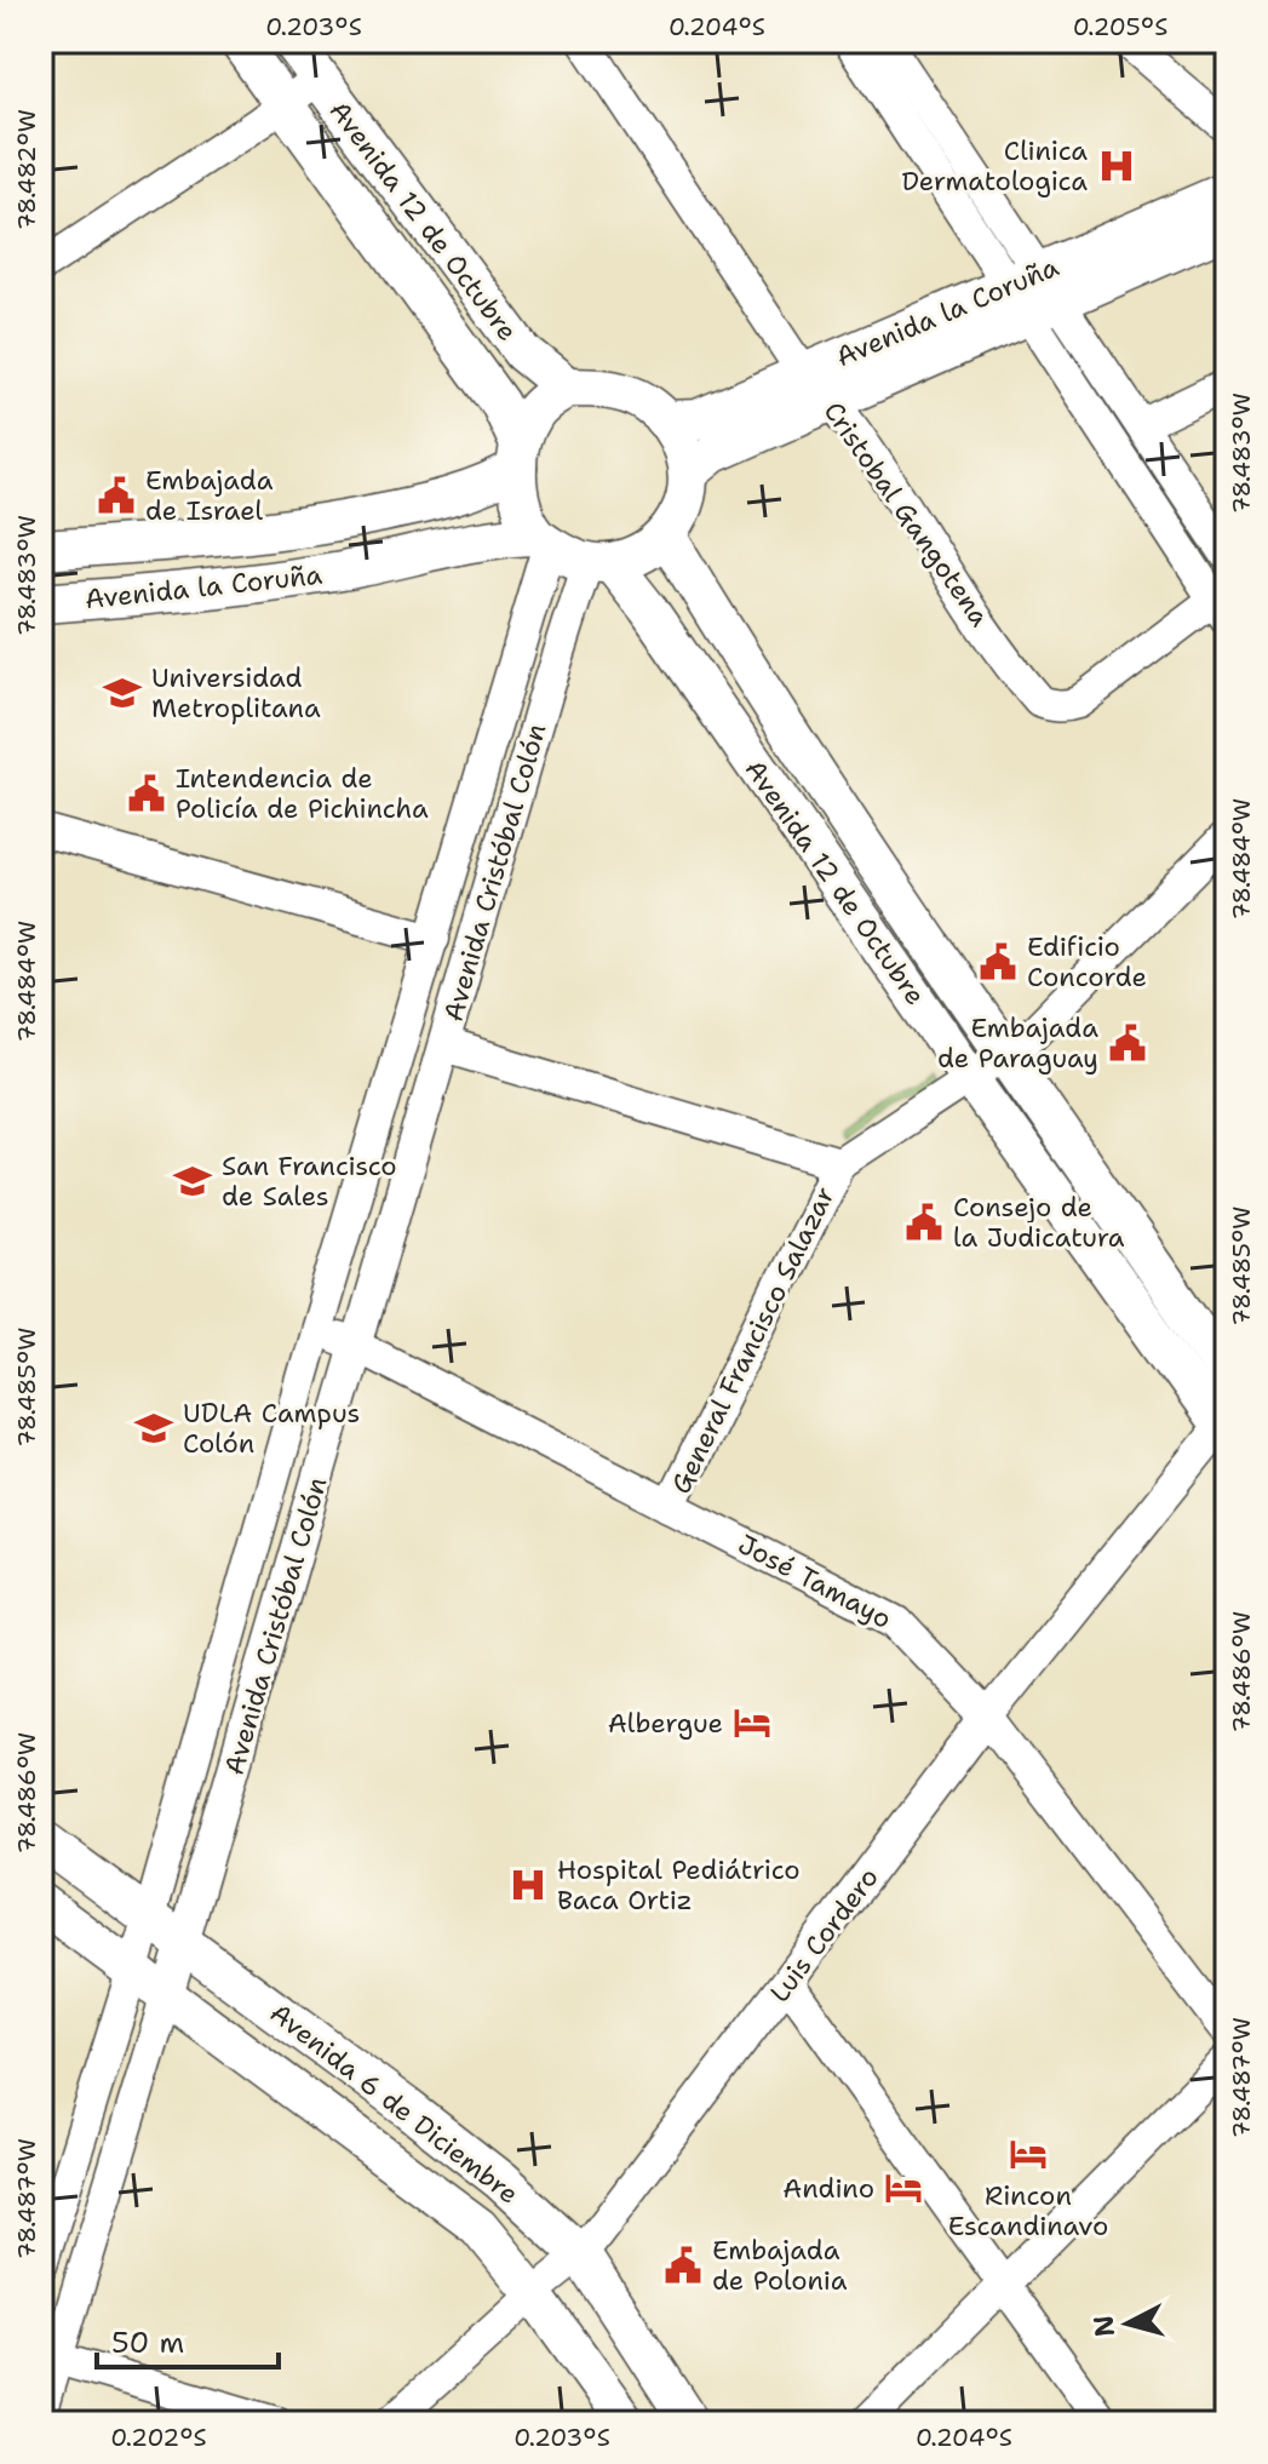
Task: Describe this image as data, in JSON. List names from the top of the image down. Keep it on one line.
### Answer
{"streets":{"main road":["Avenida 12 de Octubre","Avenida la Coruña","Avenida 6 de Diciembre"],"street":["Cristobal Gangotena","Avenida Cristóbal Colón","General Francisco Salazar","José Tamayo","Luis Cordero"]},"crossings":[["Avenida 12 de Octubre","Avenida la Coruña"],["Avenida 12 de Octubre","Avenida Cristóbal Colón"],["Avenida 12 de Octubre","General Francisco Salazar"],["Avenida 12 de Octubre","Luis Cordero"],["Avenida la Coruña","Cristobal Gangotena"],["Avenida la Coruña","Avenida Cristóbal Colón"],["Avenida Cristóbal Colón","José Tamayo"],["Avenida Cristóbal Colón","Avenida 6 de Diciembre"],["General Francisco Salazar","José Tamayo"],["José Tamayo","Luis Cordero"],["Luis Cordero","Avenida 6 de Diciembre"]],"places":{"hospital":["Clinica Dermatologica","Hospital Pediátrico Baca Ortiz"],"public building":["Embajada de Israel","Intendencia de Policía de Pichincha","Edificio Concorde","Embajada de Paraguay","Consejo de la Judicatura","Embajada de Polonia"],"school or university":["Universidad Metroplitana","San Francisco de Sales","UDLA Campus Colón"],"hotel":["Albergue","Rincon Escandinavo","Andino"]},"scale_bar":"50 m","north":"left","coordinates":["0.203°S","0.204°S","0.205°S","78.482°W","78.483°W","78.484°W","78.485°W","78.486°W","78.487°W","0.202°S"]}
